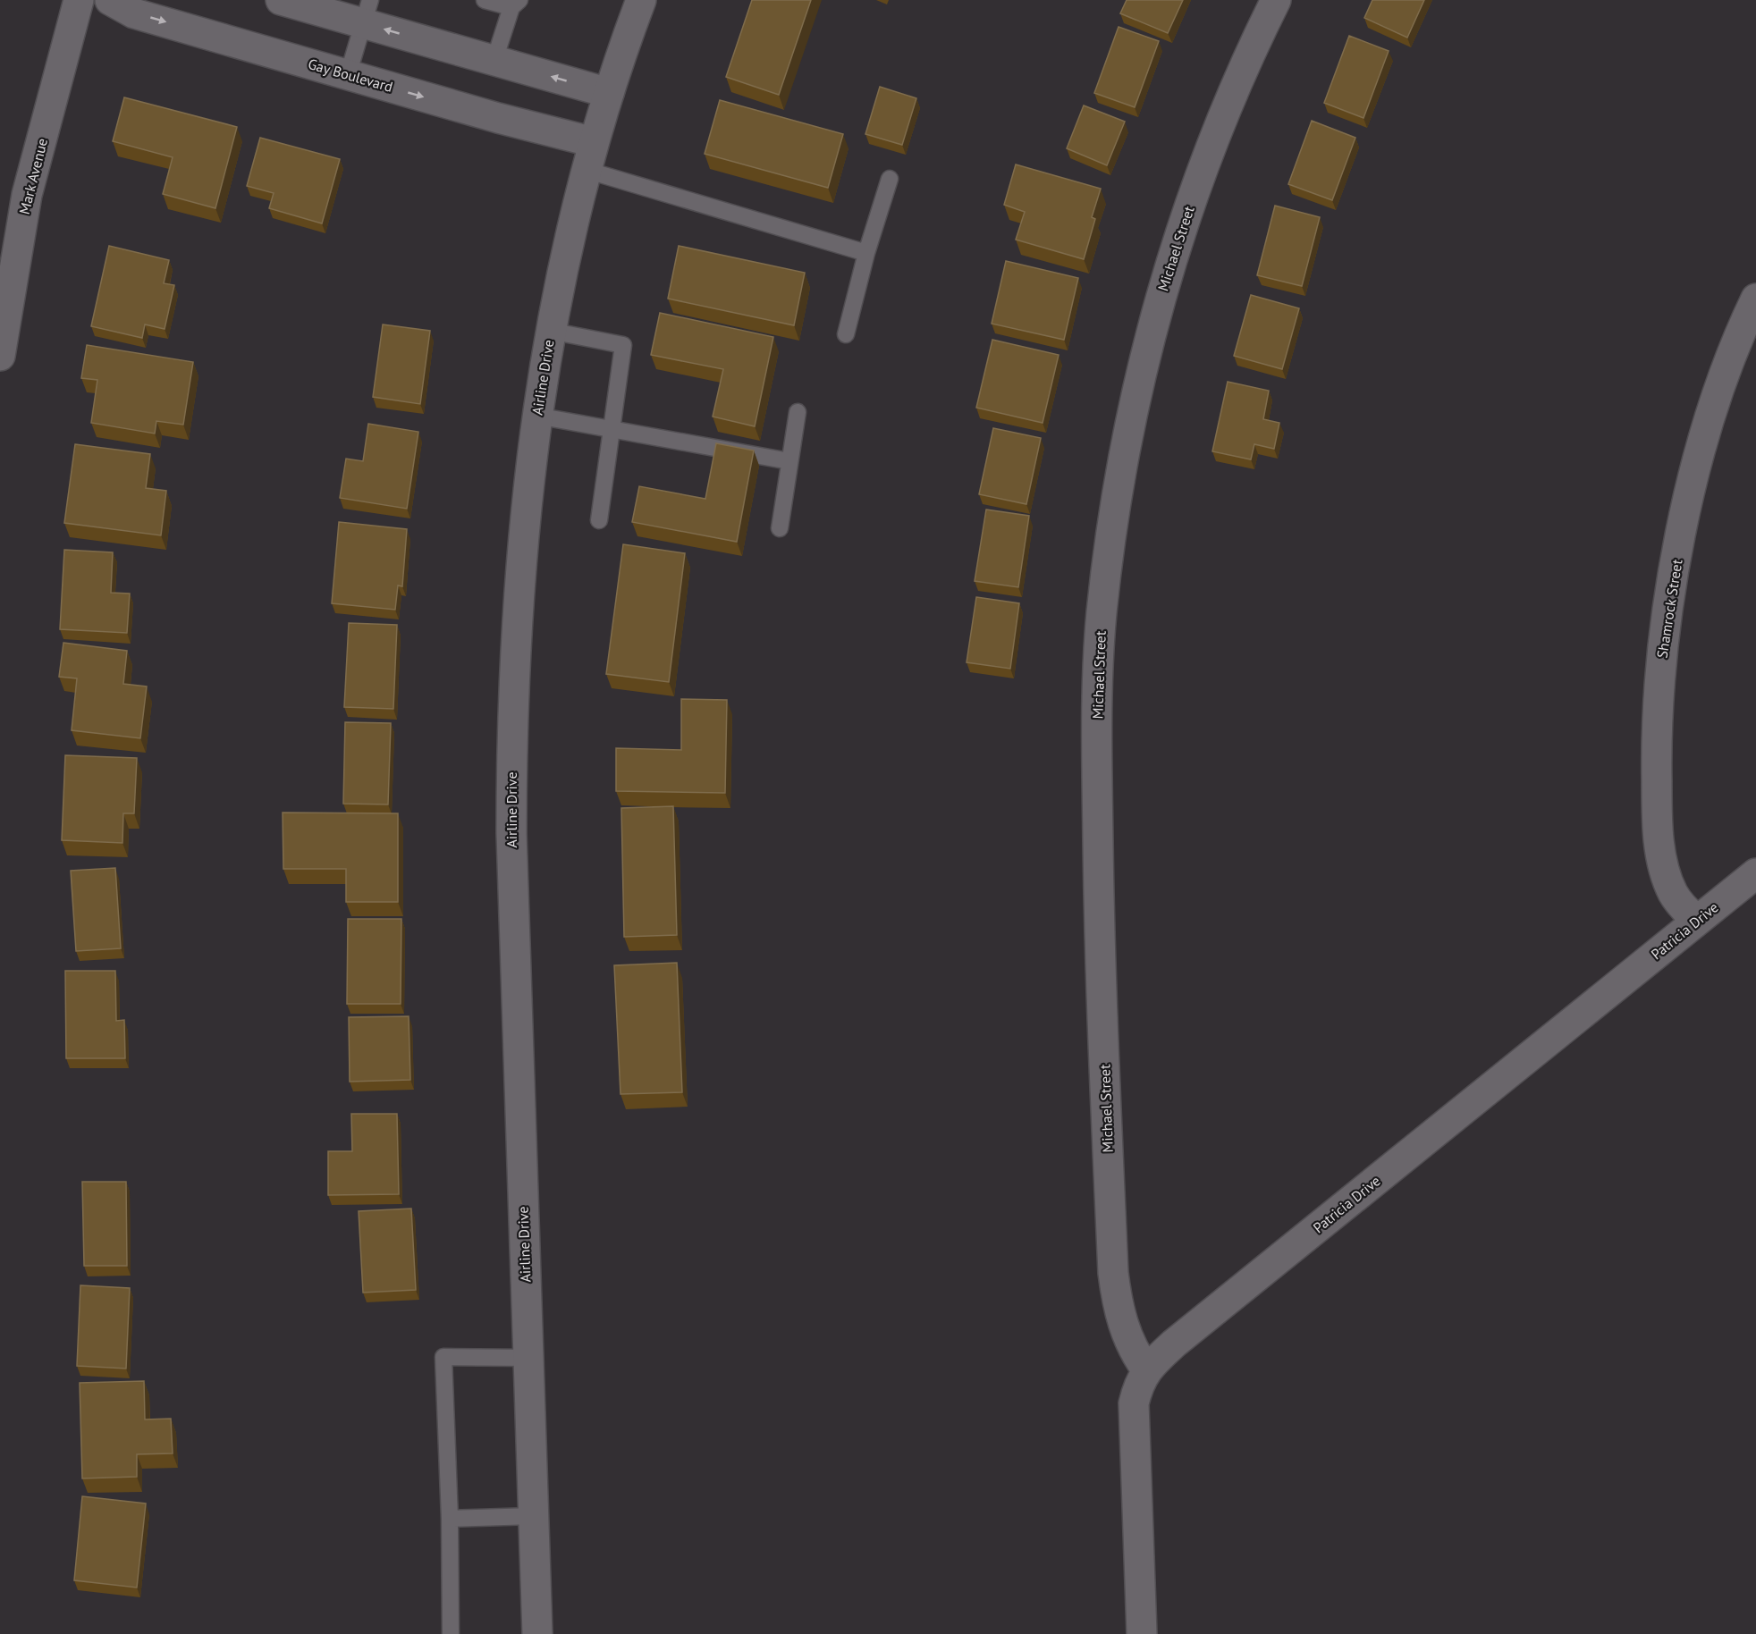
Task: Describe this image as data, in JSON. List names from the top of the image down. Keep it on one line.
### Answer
{"streets":{"street":["Gay Boulevard","Mark Avenue","Michael Street","Airline Drive","Shamrock Street","Patricia Drive"]},"crossings":[["Gay Boulevard","Airline Drive"],["Michael Street","Patricia Drive"],["Shamrock Street","Patricia Drive"]]}
